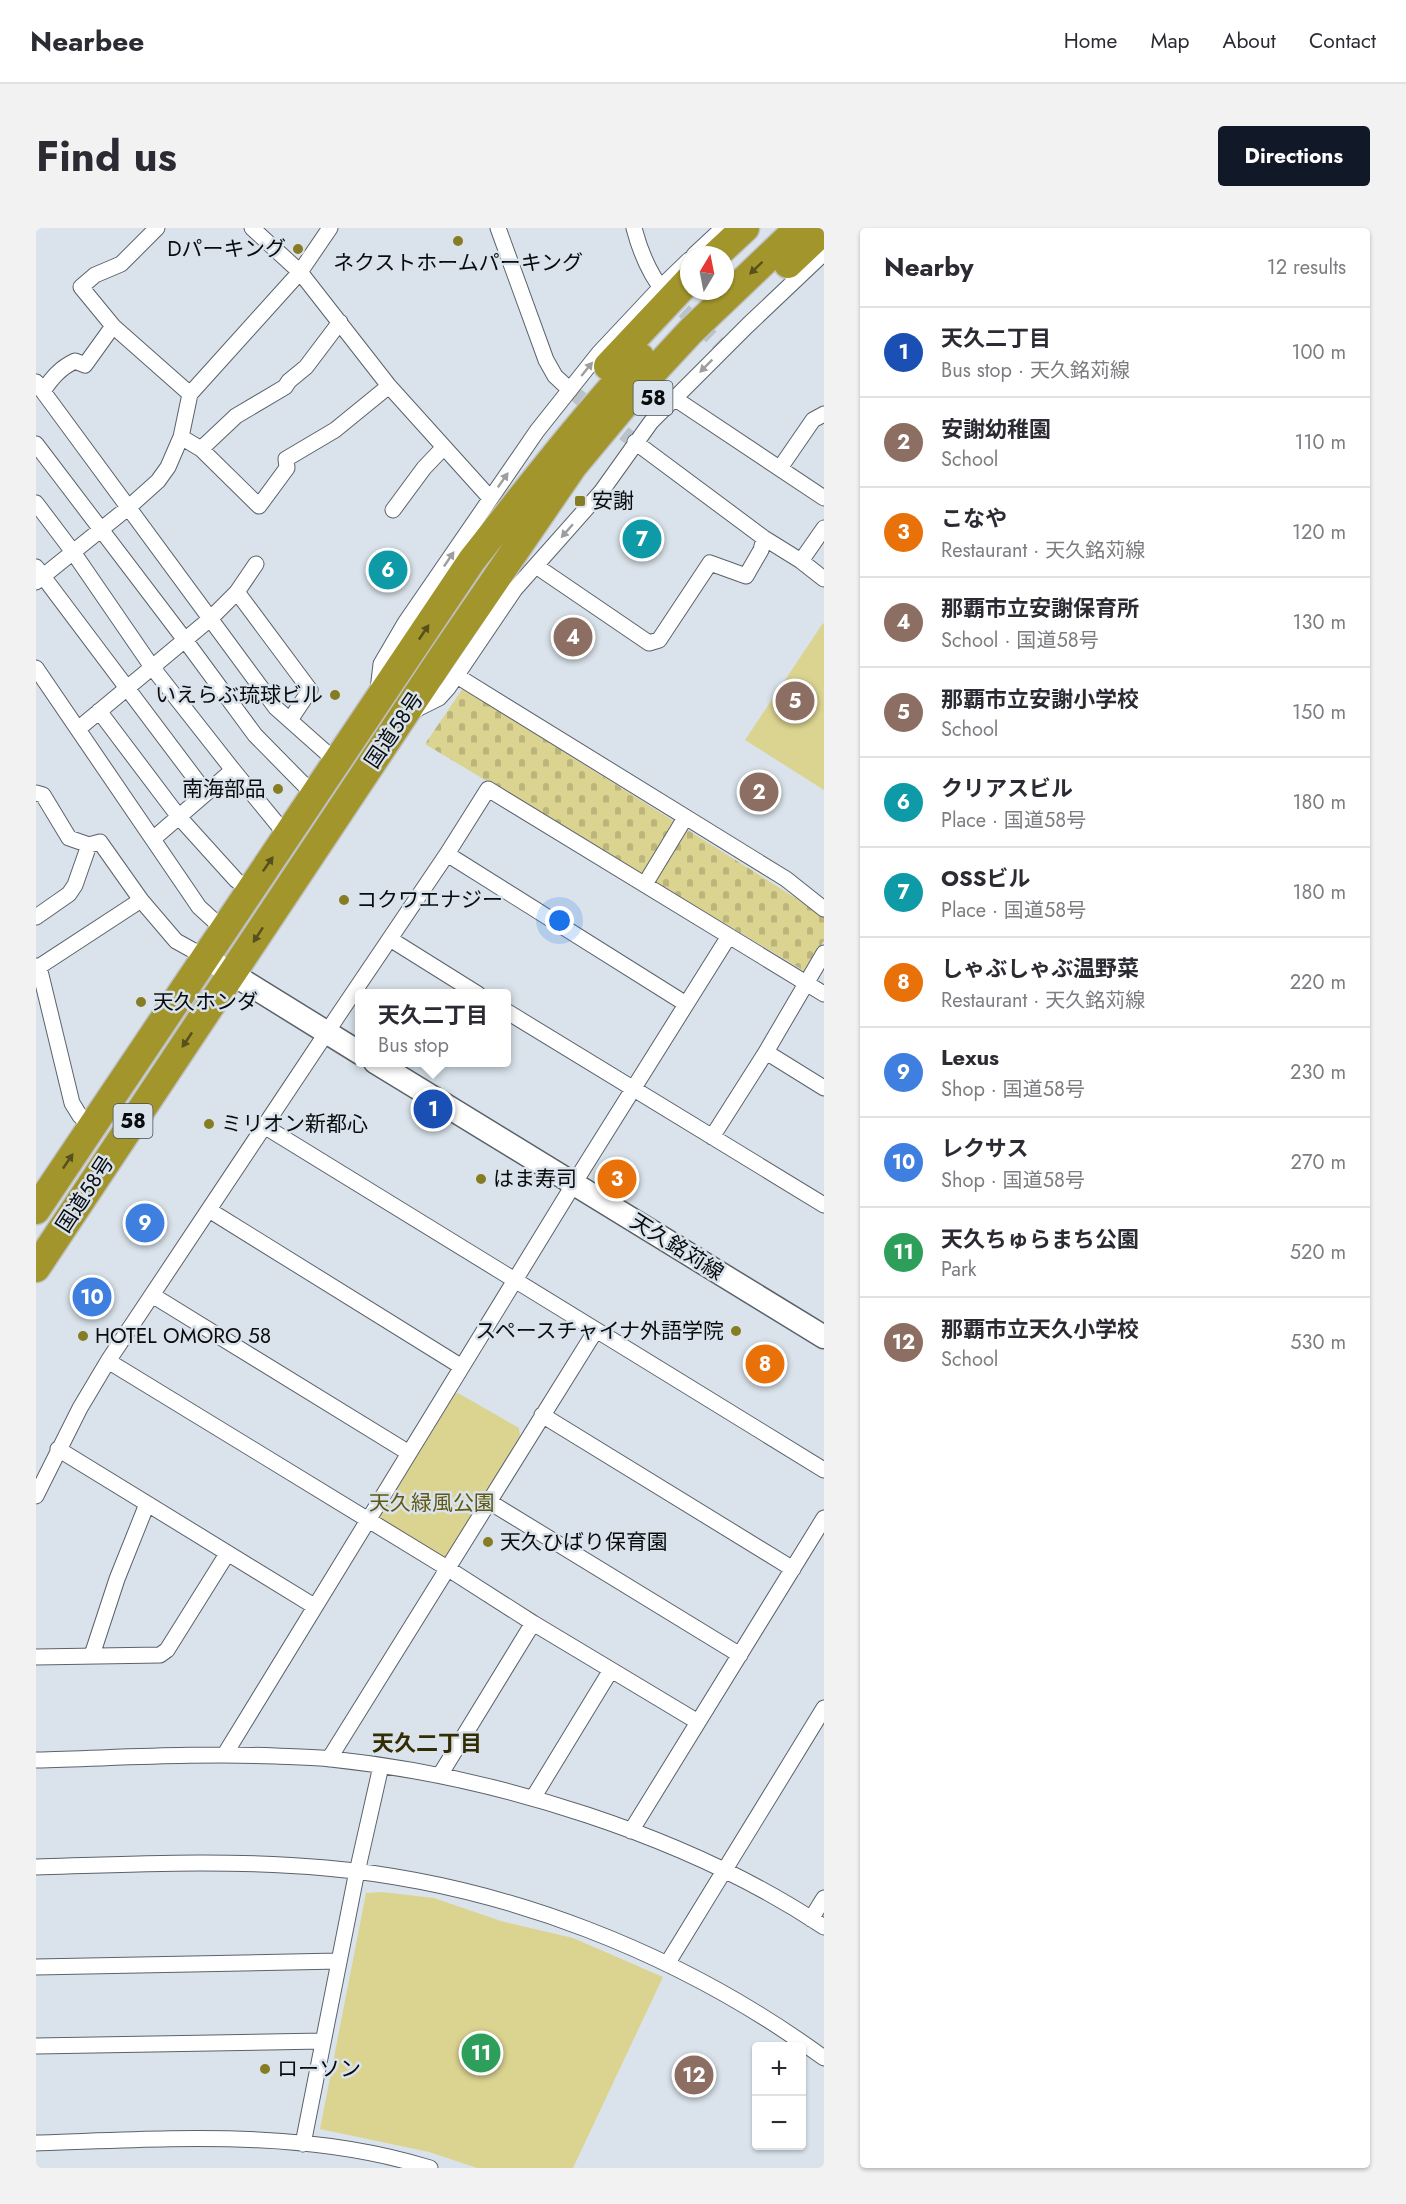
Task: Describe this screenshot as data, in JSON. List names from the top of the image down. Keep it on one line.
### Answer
{"streets":{"highway":["58","国道58号"],"street":["天久銘苅線"]},"crossings":[["58","国道58号"]],"districts":["天久二丁目"],"parks":["天久緑風公園"],"places":{"other":["ネクストホームパーキング","Dパーキング","いえらぶ琉球ビル","南海部品","コクワエナジー","天久ホンダ","ミリオン新都心","はま寿司","スペースチャイナ外語学院","HOTEL OMORO 58","天久ひばり保育園","ローソン"],"transit":["安謝"]},"north":"top","page":{"header":"Nearbee","nav":["Home","Map","About","Contact"],"title":"Find us","buttons":"Directions","heading":["Nearby","12 results"],"list":[{"mark":"1","name":"天久二丁目","note":"Bus stop · 天久銘苅線","value":"100 m"},{"mark":"2","name":"安謝幼稚園","note":"School","value":"110 m"},{"mark":"3","name":"こなや","note":"Restaurant · 天久銘苅線","value":"120 m"},{"mark":"4","name":"那覇市立安謝保育所","note":"School · 国道58号","value":"130 m"},{"mark":"5","name":"那覇市立安謝小学校","note":"School","value":"150 m"},{"mark":"6","name":"クリアスビル","note":"Place · 国道58号","value":"180 m"},{"mark":"7","name":"OSSビル","note":"Place · 国道58号","value":"180 m"},{"mark":"8","name":"しゃぶしゃぶ温野菜","note":"Restaurant · 天久銘苅線","value":"220 m"},{"mark":"9","name":"Lexus","note":"Shop · 国道58号","value":"230 m"},{"mark":"10","name":"レクサス","note":"Shop · 国道58号","value":"270 m"},{"mark":"11","name":"天久ちゅらまち公園","note":"Park","value":"520 m"},{"mark":"12","name":"那覇市立天久小学校","note":"School","value":"530 m"}],"pins":["7","6","4","5","2","1","3","9","10","8","11","12"],"popup":["天久二丁目","Bus stop"],"map_buttons":["+","−"]}}
